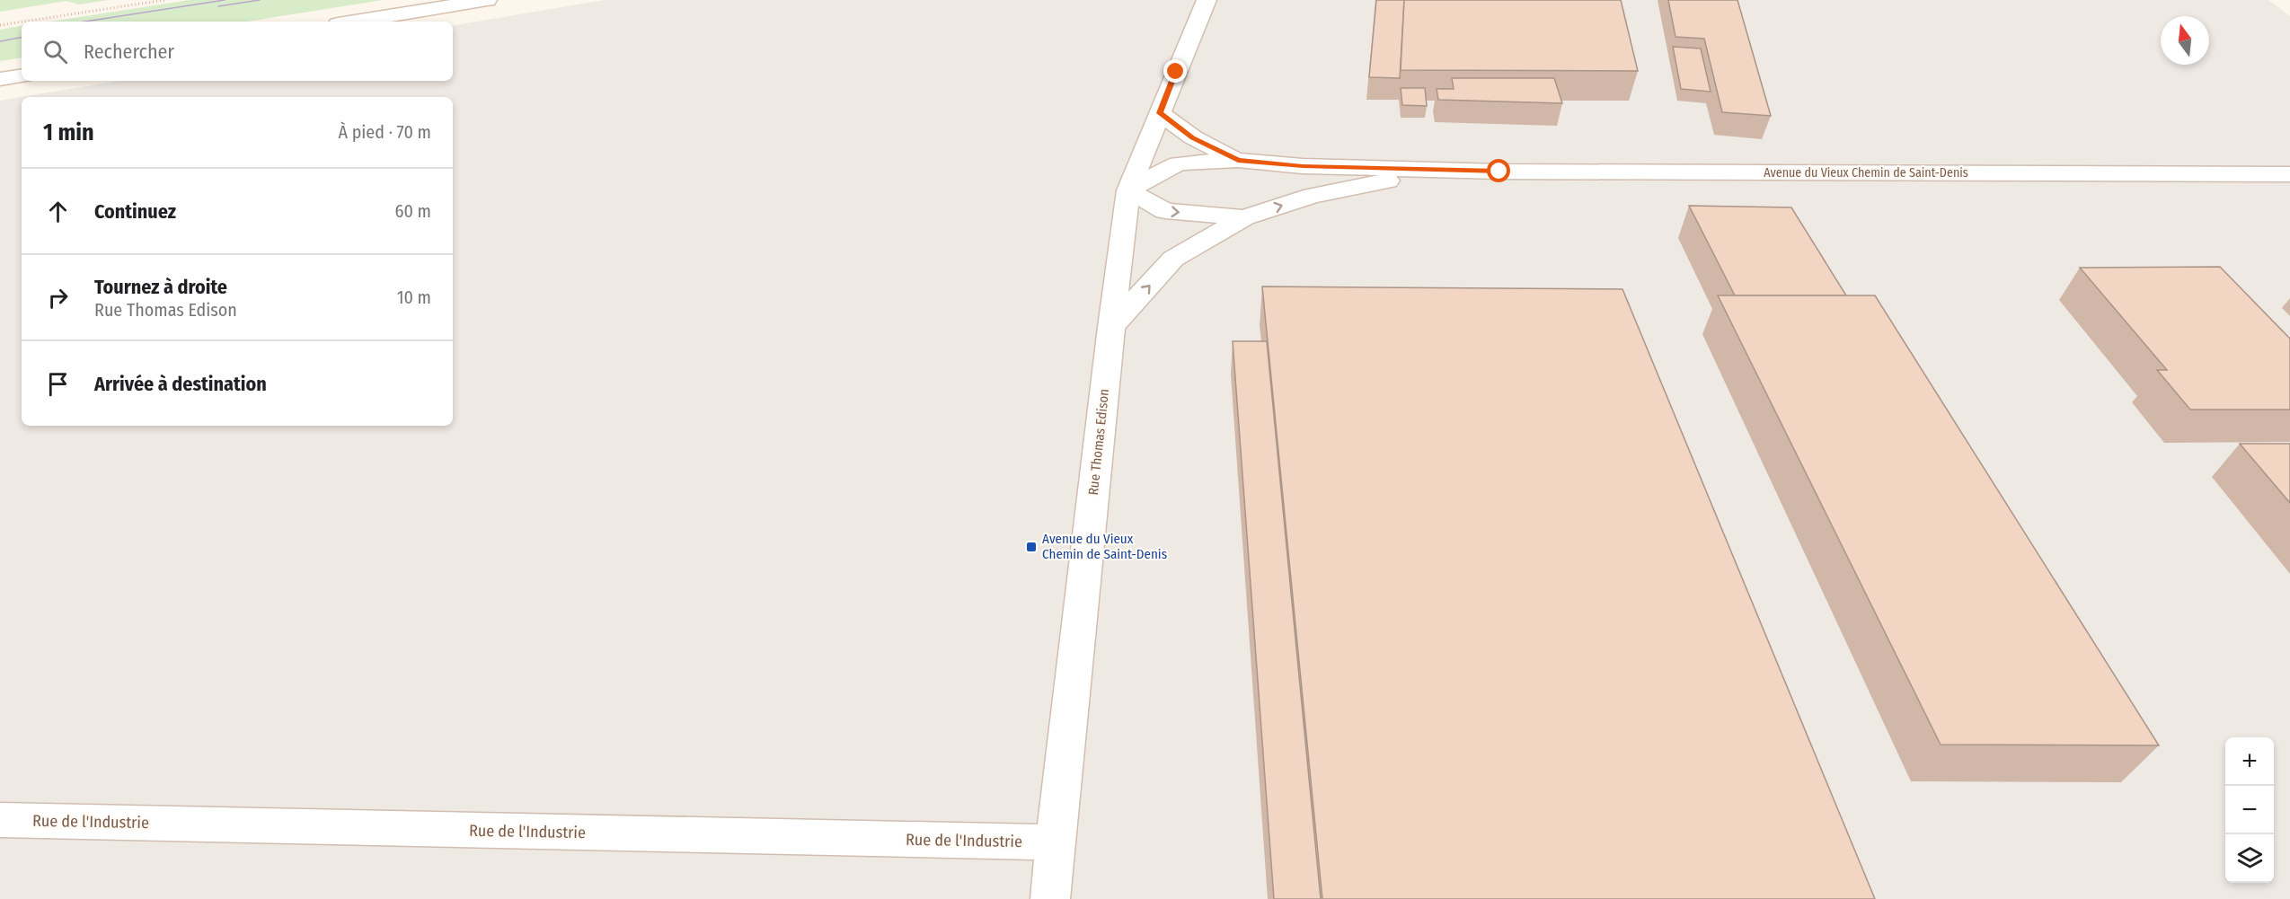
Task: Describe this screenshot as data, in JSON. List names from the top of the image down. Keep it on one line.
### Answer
{"streets":{"street":["Avenue du Vieux Chemin de Saint-Denis","Rue Thomas Edison","Rue de l'Industrie"]},"crossings":[["Avenue du Vieux Chemin de Saint-Denis","Rue Thomas Edison"],["Rue Thomas Edison","Rue de l'Industrie"]],"places":{"transit":["Avenue du Vieux Chemin de Saint-Denis"]},"north":"top","page":{"search":"Rechercher","heading":["1 min","À pied · 70 m"],"list":[["Continuez","60 m"],["Tournez à droite","Rue Thomas Edison","10 m"],"Arrivée à destination"],"map_buttons":["+","−"]}}
